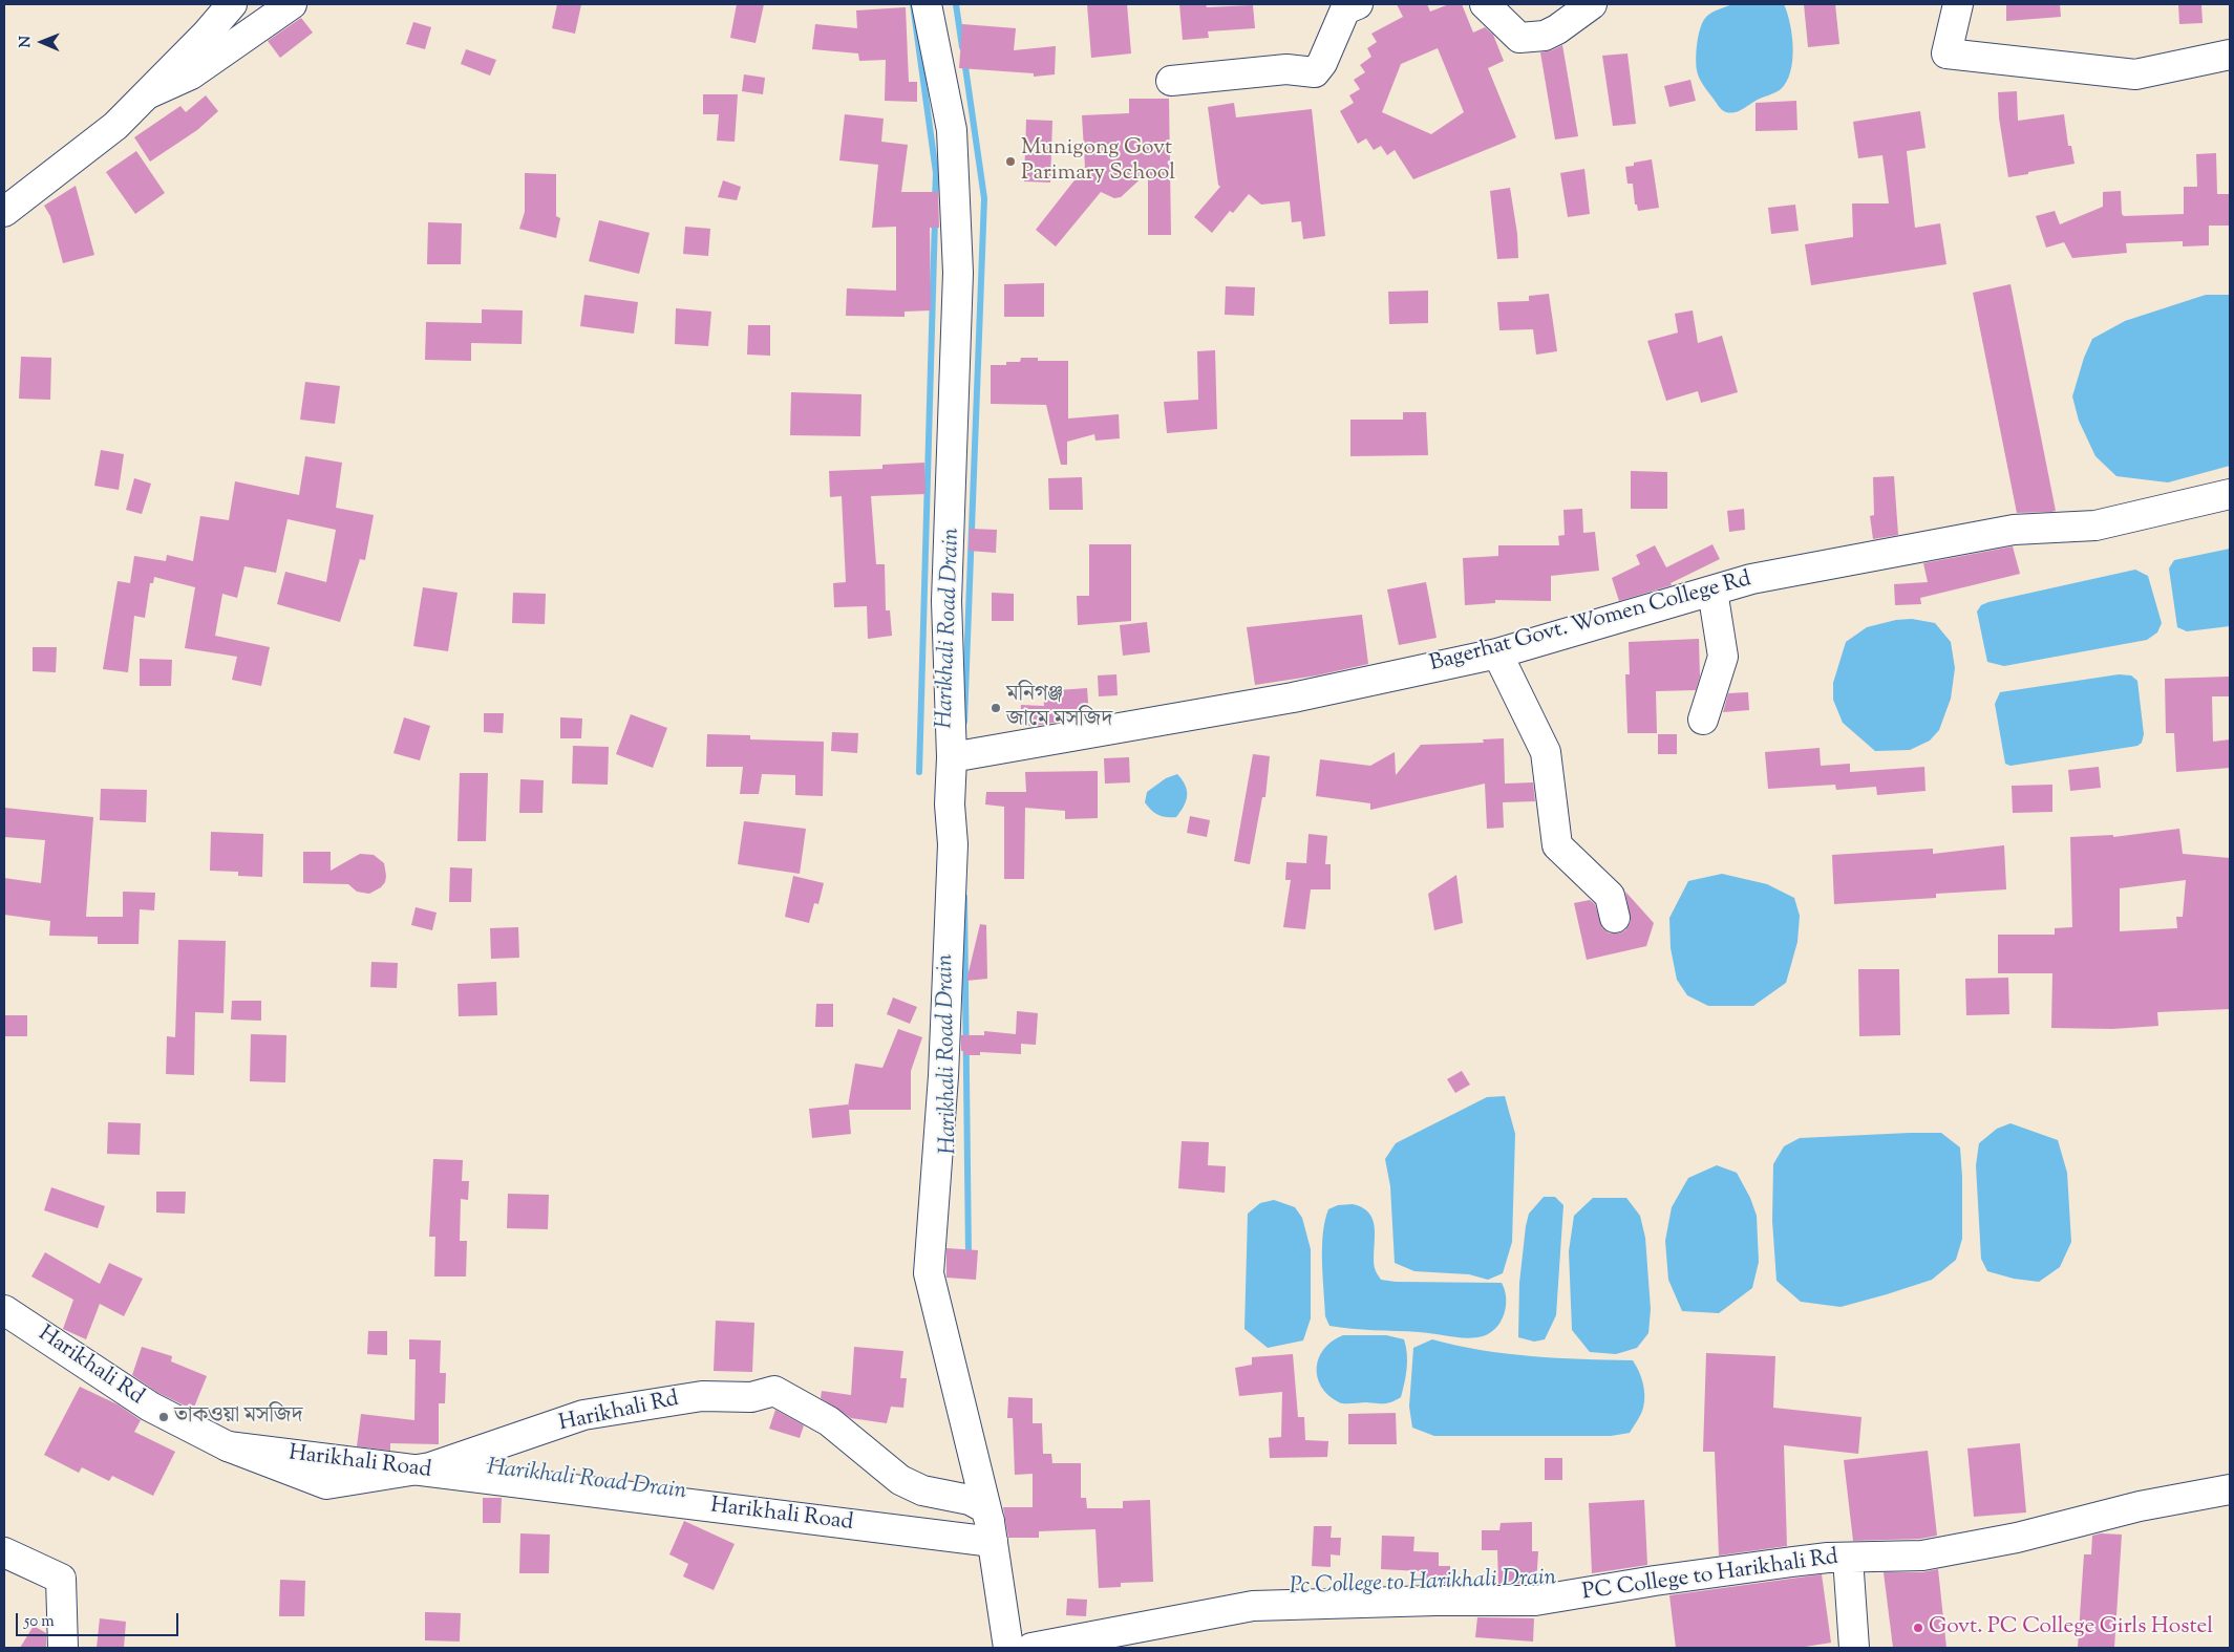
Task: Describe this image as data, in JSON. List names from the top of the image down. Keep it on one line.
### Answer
{"streets":{"street":["Bagerhat Govt. Women College Rd","Harikhali Rd","Harikhali Road","PC College to Harikhali Rd"]},"crossings":[["Harikhali Rd","Harikhali Road"]],"water":["Harikhali Road Drain","Pc College to Harikhali Drain"],"places":["Munigong Govt Parimary School","মনিগঞ্জ জামে মসজিদ","তাকওয়া মসজিদ","Govt. PC College Girls Hostel"],"scale_bar":"50 m","north":"left"}
